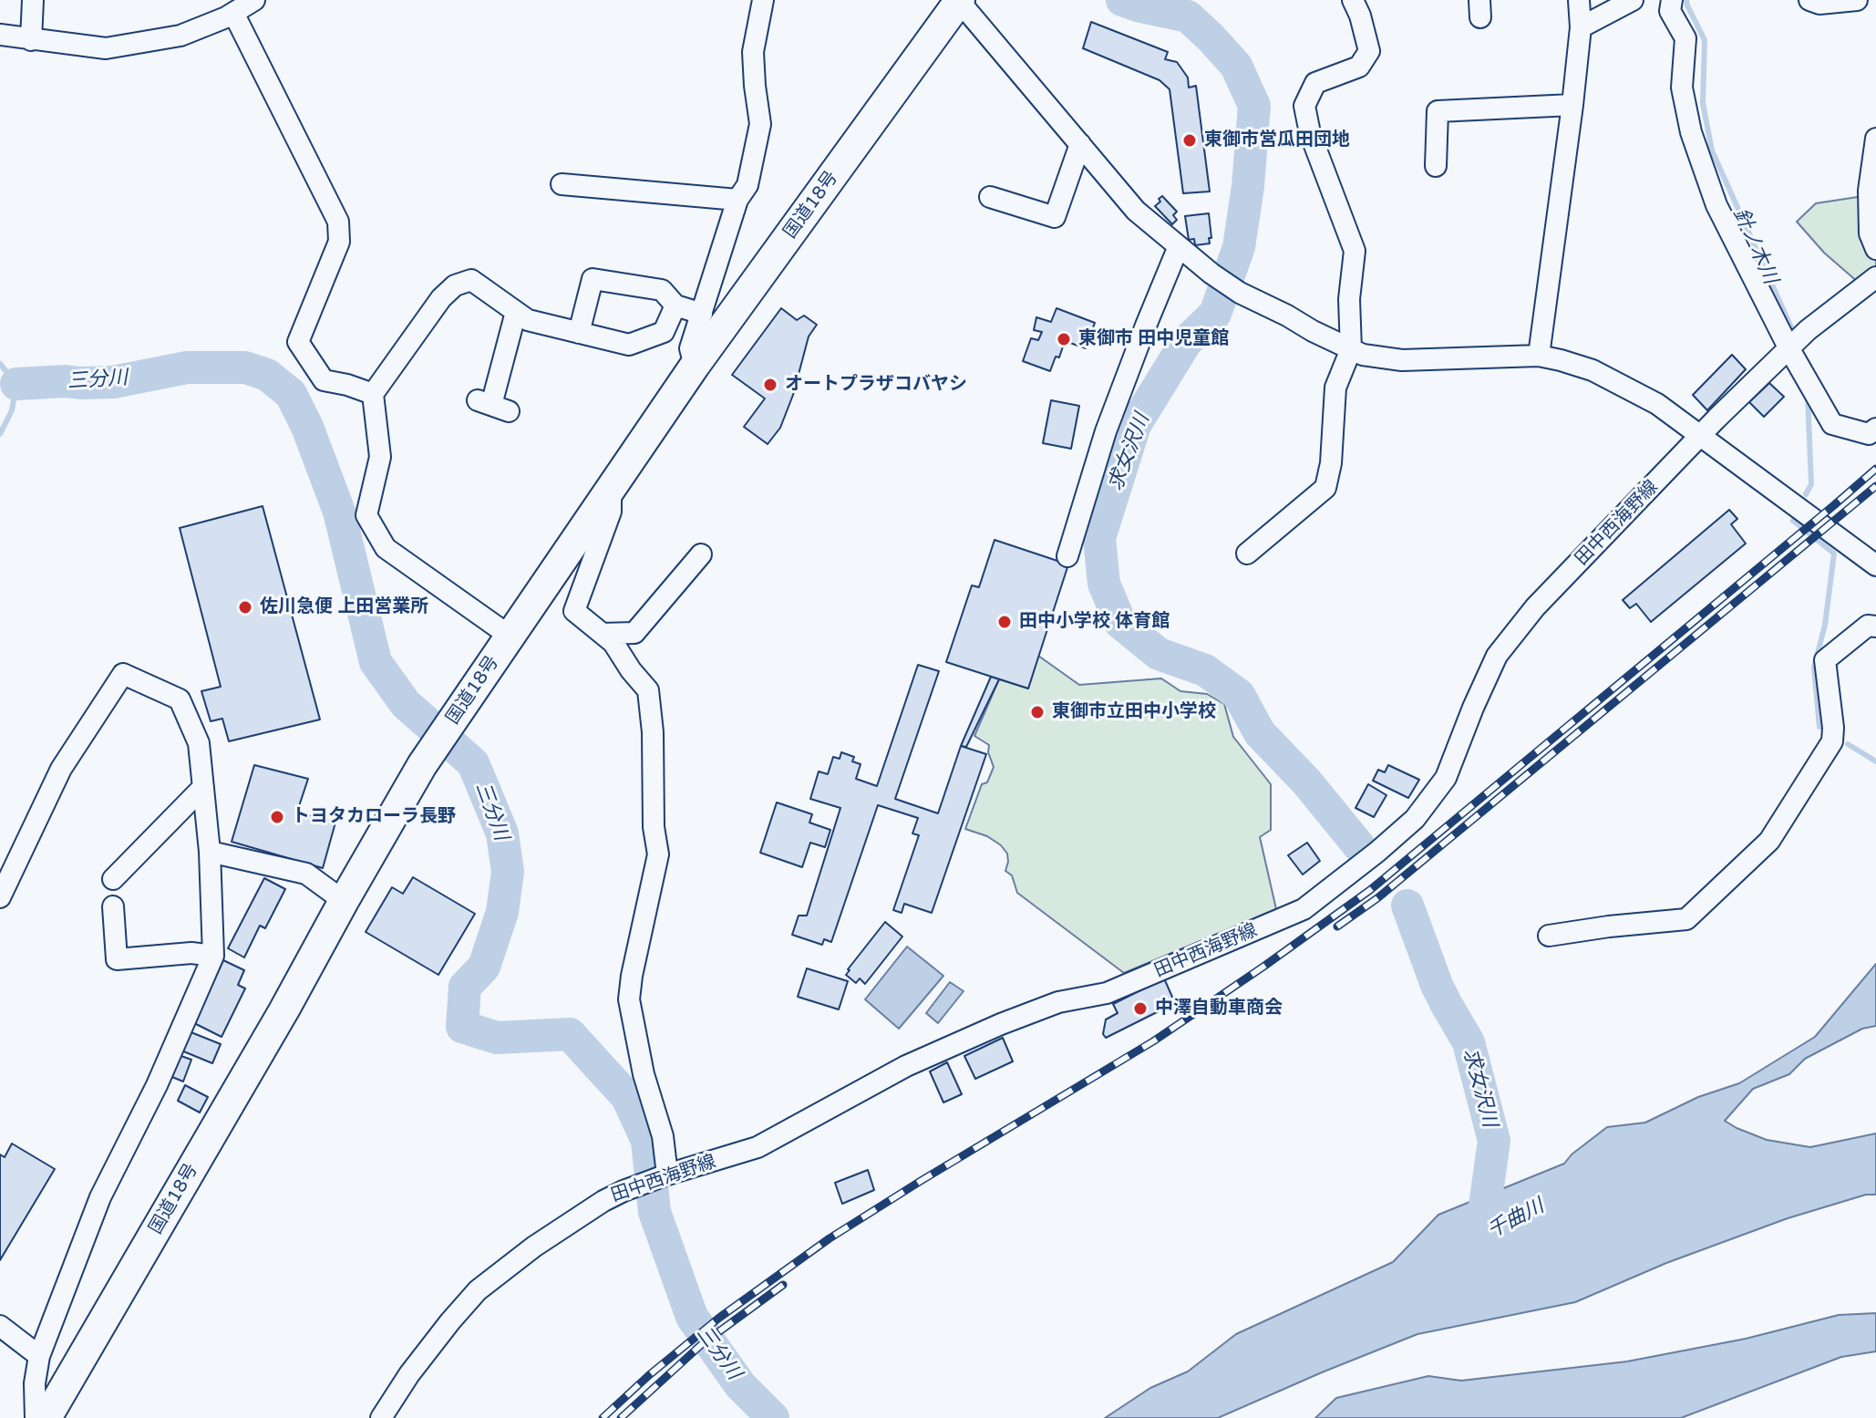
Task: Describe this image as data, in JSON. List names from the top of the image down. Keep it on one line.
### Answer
{"streets":{"highway":["国道18号"],"street":["田中西海野線"]},"water":["針ノ木川","三分川","求女沢川","千曲川"],"places":["東御市営瓜田団地","東御市 田中児童館","オートプラザコバヤシ","佐川急便 上田営業所","田中小学校 体育館","東御市立田中小学校","トヨタカローラ長野","中澤自動車商会"]}
